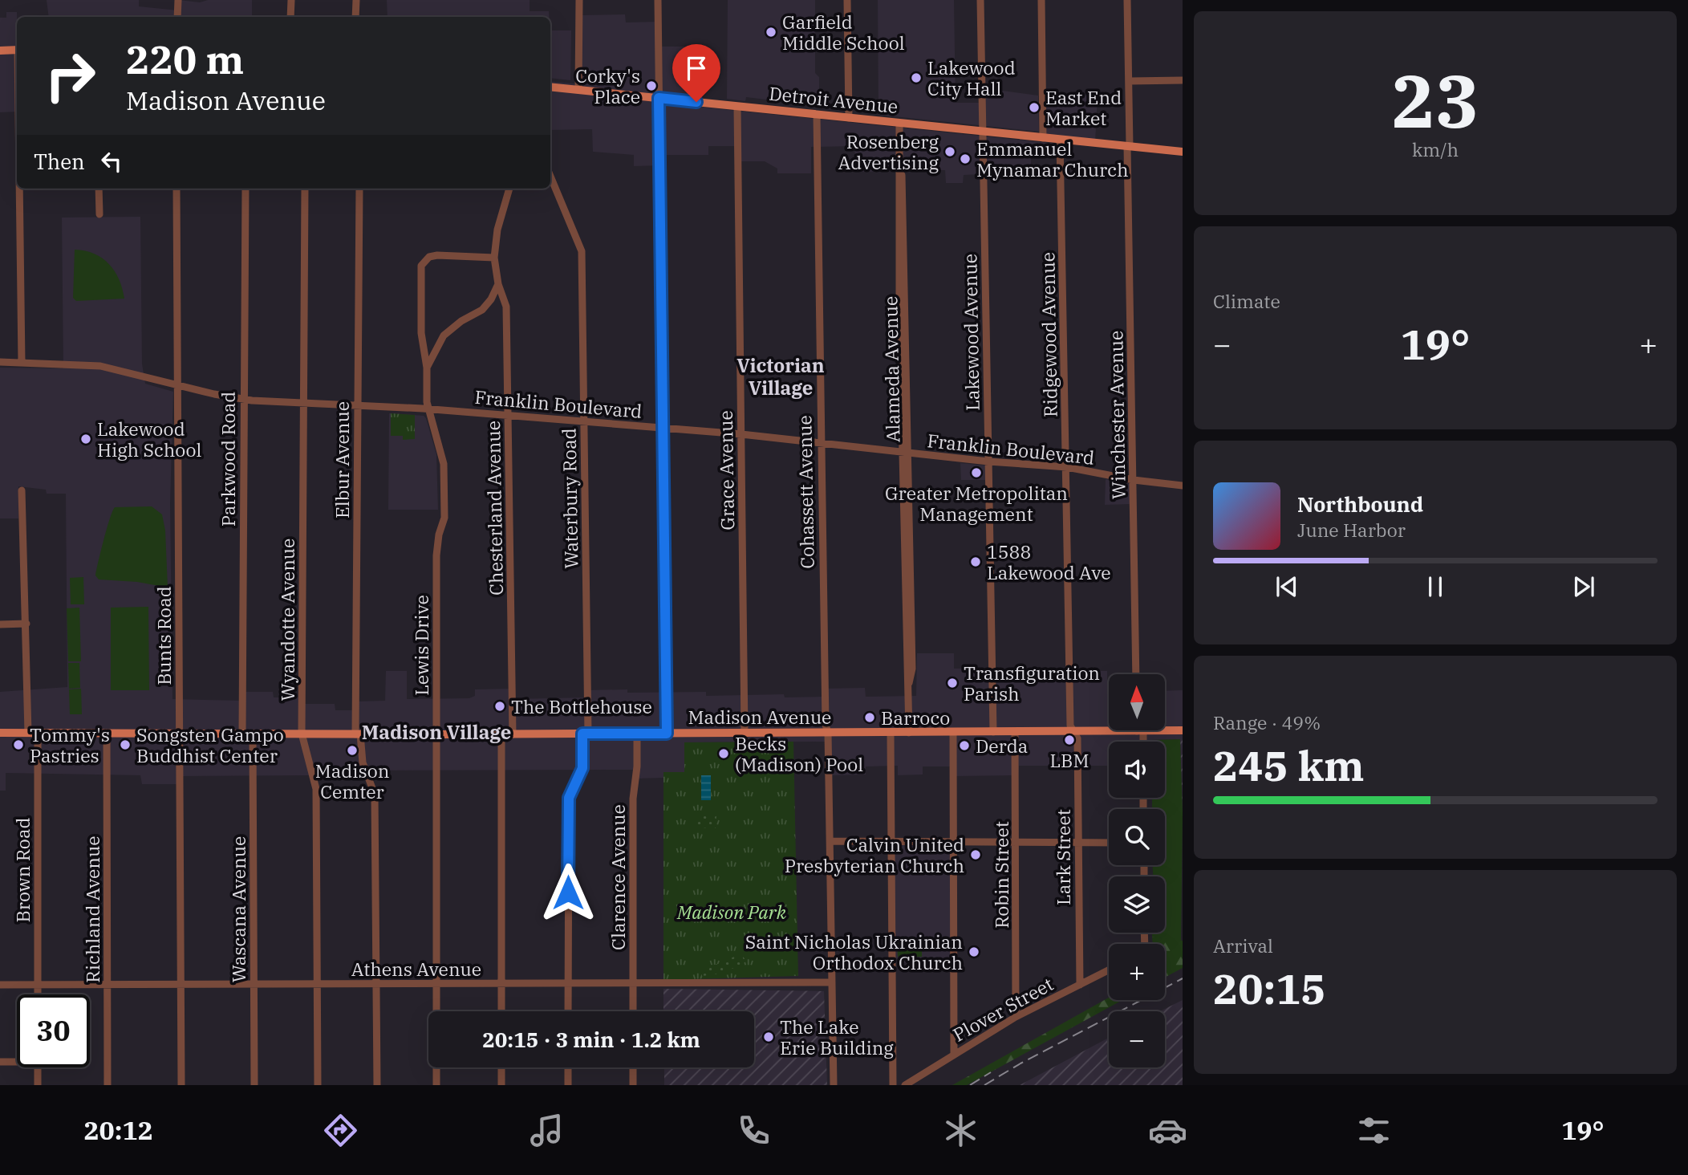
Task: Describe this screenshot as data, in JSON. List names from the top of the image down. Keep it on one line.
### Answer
{"streets":{"main road":["Detroit Avenue","Madison Avenue"],"street":["Lakewood Avenue","Ridgewood Avenue","Alameda Avenue","Franklin Boulevard","Winchester Avenue","Parkwood Road","Elbur Avenue","Grace Avenue","Cohassett Avenue","Waterbury Road","Chesterland Avenue","Wyandotte Avenue","Bunts Road","Lewis Drive","Lark Street","Brown Road","Robin Street","Clarence Avenue","Richland Avenue","Wascana Avenue","Athens Avenue","Plover Street"]},"crossings":[["Detroit Avenue","Lakewood Avenue"],["Detroit Avenue","Ridgewood Avenue"],["Detroit Avenue","Alameda Avenue"],["Detroit Avenue","Winchester Avenue"],["Detroit Avenue","Grace Avenue"],["Detroit Avenue","Cohassett Avenue"],["Lakewood Avenue","Franklin Boulevard"],["Lakewood Avenue","Madison Avenue"],["Ridgewood Avenue","Franklin Boulevard"],["Ridgewood Avenue","Madison Avenue"],["Ridgewood Avenue","Lark Street"],["Alameda Avenue","Franklin Boulevard"],["Alameda Avenue","Madison Avenue"],["Franklin Boulevard","Winchester Avenue"],["Franklin Boulevard","Parkwood Road"],["Franklin Boulevard","Elbur Avenue"],["Franklin Boulevard","Grace Avenue"],["Franklin Boulevard","Cohassett Avenue"],["Franklin Boulevard","Waterbury Road"],["Franklin Boulevard","Chesterland Avenue"],["Franklin Boulevard","Wyandotte Avenue"],["Franklin Boulevard","Bunts Road"],["Franklin Boulevard","Lewis Drive"],["Parkwood Road","Madison Avenue"],["Elbur Avenue","Madison Avenue"],["Elbur Avenue","Athens Avenue"],["Grace Avenue","Madison Avenue"],["Cohassett Avenue","Madison Avenue"],["Cohassett Avenue","Athens Avenue"],["Waterbury Road","Madison Avenue"],["Waterbury Road","Athens Avenue"],["Chesterland Avenue","Lewis Drive"],["Chesterland Avenue","Madison Avenue"],["Wyandotte Avenue","Madison Avenue"],["Wyandotte Avenue","Athens Avenue"],["Bunts Road","Madison Avenue"],["Bunts Road","Athens Avenue"],["Lewis Drive","Madison Avenue"],["Lewis Drive","Athens Avenue"],["Madison Avenue","Lark Street"],["Madison Avenue","Brown Road"],["Madison Avenue","Robin Street"],["Madison Avenue","Clarence Avenue"],["Madison Avenue","Richland Avenue"],["Madison Avenue","Wascana Avenue"],["Lark Street","Plover Street"],["Brown Road","Athens Avenue"],["Robin Street","Plover Street"],["Clarence Avenue","Athens Avenue"],["Richland Avenue","Athens Avenue"],["Wascana Avenue","Athens Avenue"]],"districts":["Victorian Village","Madison Village"],"parks":["Madison Park"],"places":["Garfield Middle School","Lakewood City Hall","Corky's Place","East End Market","Rosenberg Advertising","Emmanuel Mynamar Church","Lakewood High School","Greater Metropolitan Management","1588 Lakewood Ave","Transfiguration Parish","The Bottlehouse","Barroco","LBM","Tommy's Pastries","Songsten Gampo Buddhist Center","Derda","Madison Cemter","Becks (Madison) Pool","Calvin United Presbyterian Church","Saint Nicholas Ukrainian Orthodox Church","The Lake Erie Building"],"north":"top","page":{"tile":[["23","km/h"],"Climate",["Range · 49%","245 km"],["Arrival","20:15"]],"turn":["220 m","Madison Avenue"],"then":"Then","heat":["−","19°","+"],"song":["Northbound","June Harbor"],"map_buttons":["+","−"],"limit":"30","trip":"20:15 · 3 min · 1.2 km","tabs":["20:12","19°"]}}
